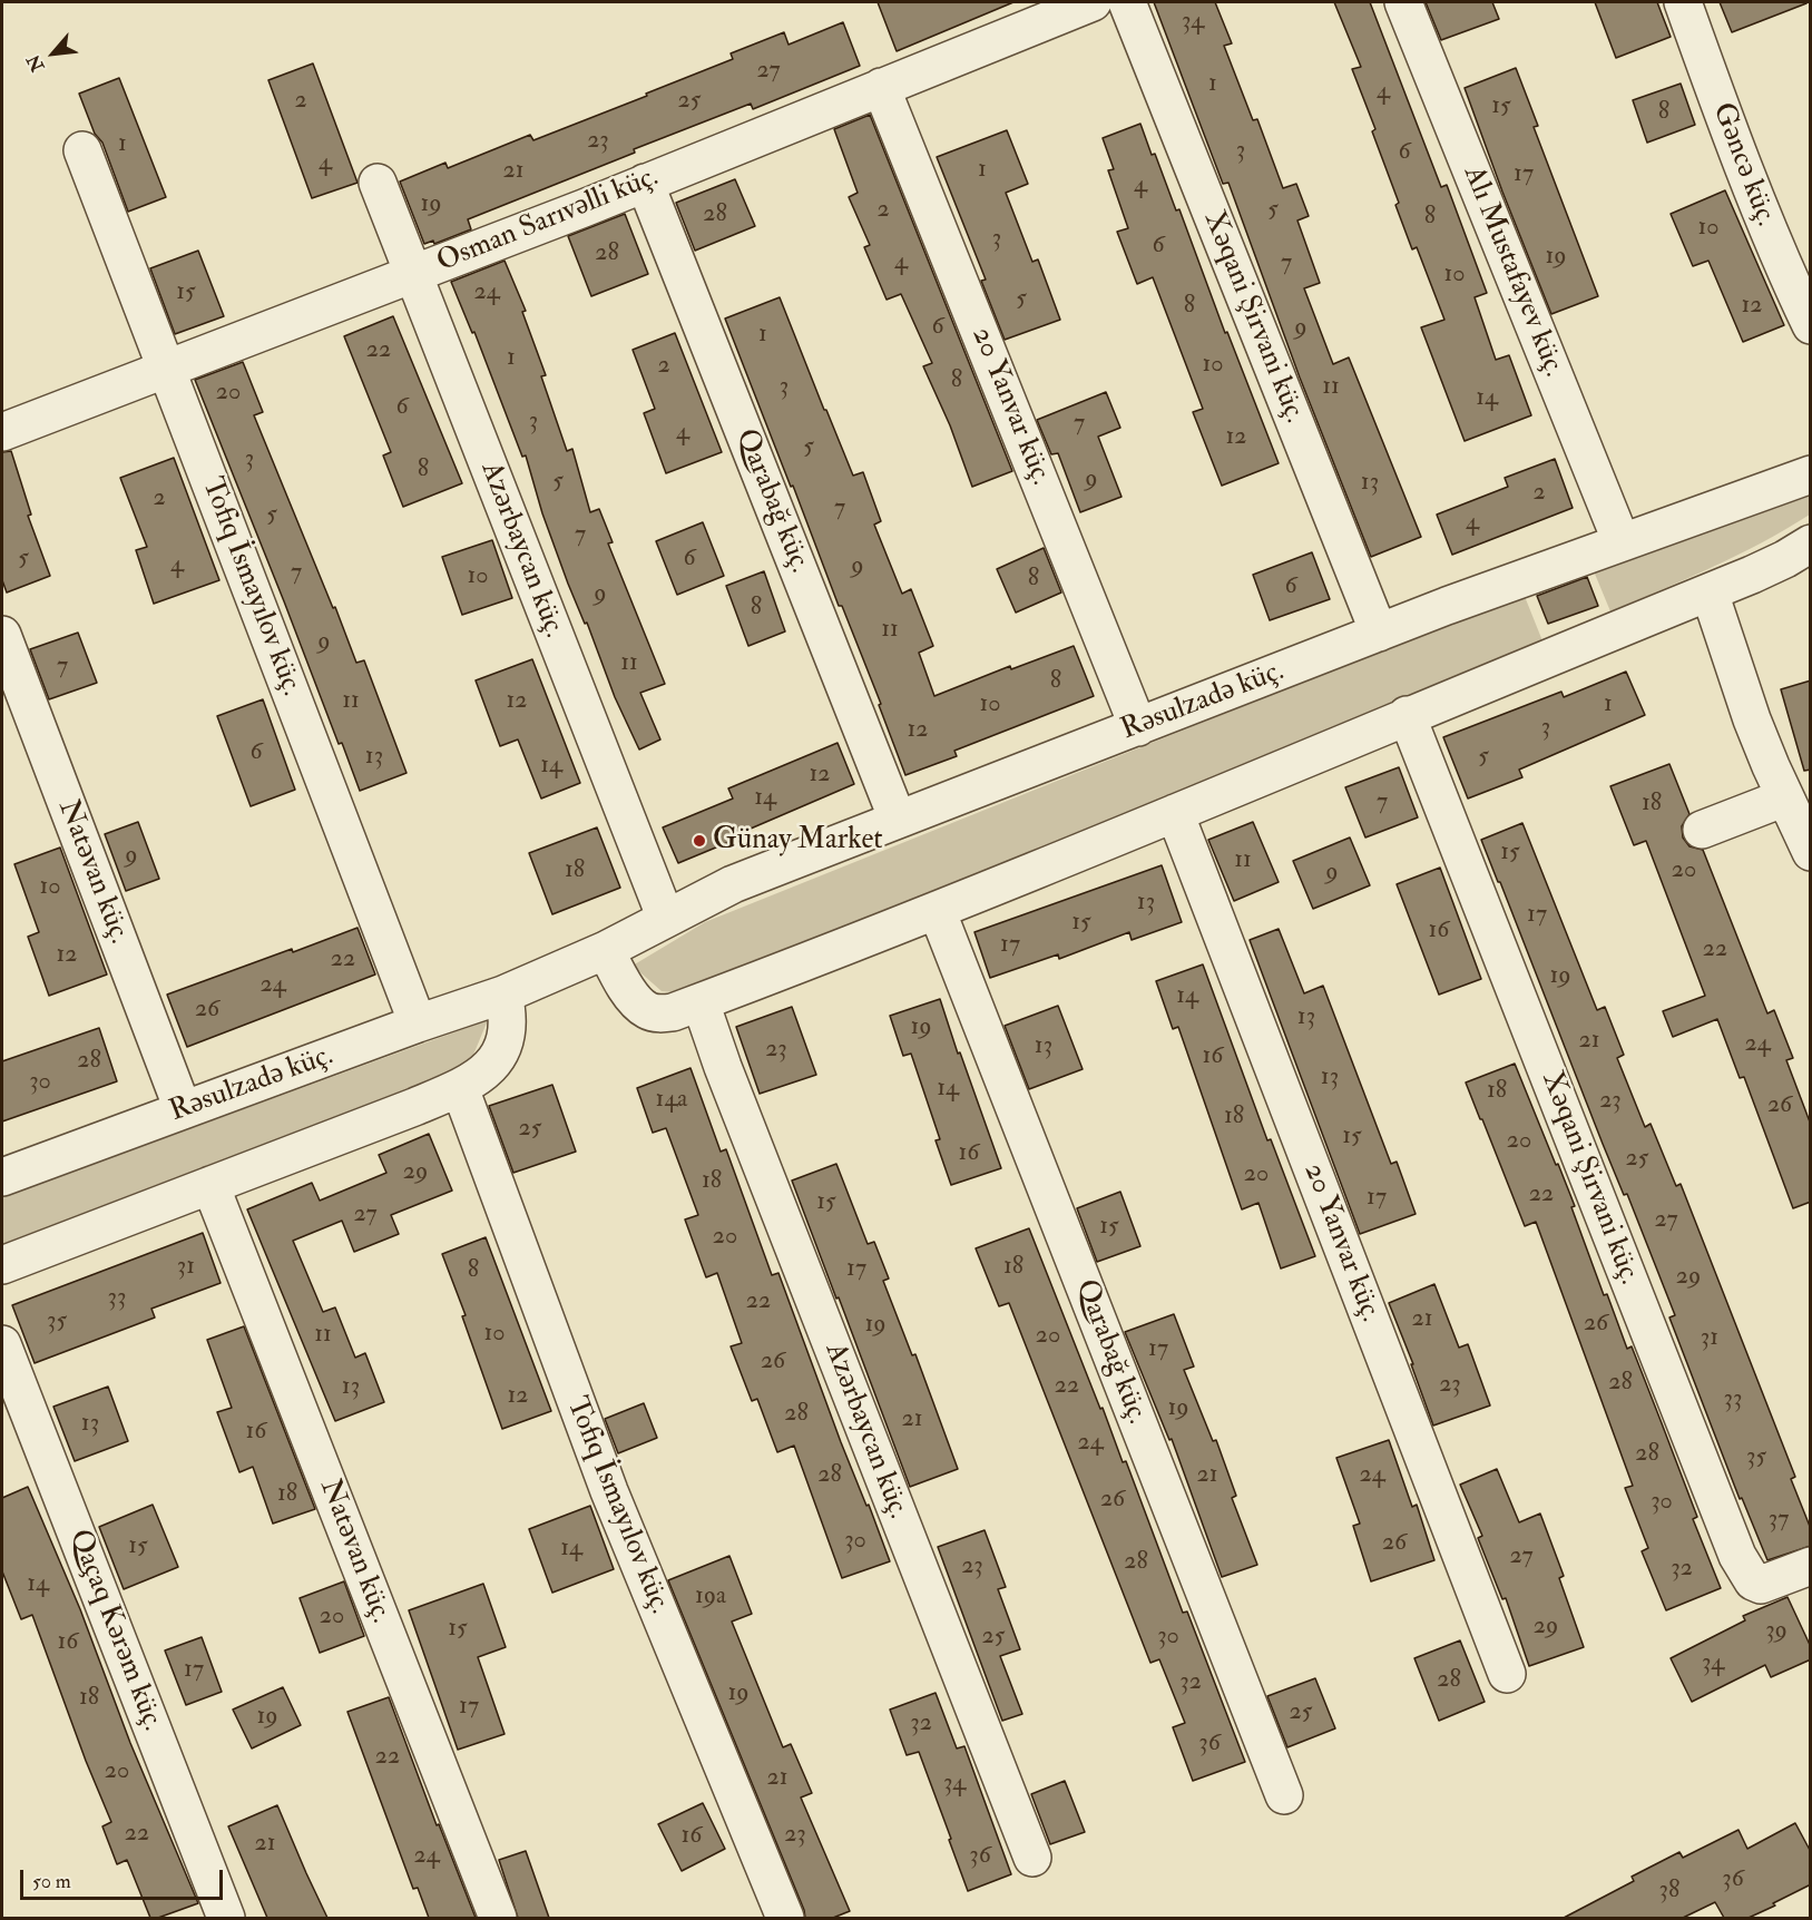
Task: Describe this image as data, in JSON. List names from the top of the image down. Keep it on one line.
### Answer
{"streets":{"street":["Gəncə küç.","Osman Sarıvəlli küç.","Alı Mustafayev küç.","Xəqani Şirvani küç.","20 Yanvar küç.","Qarabağ küç.","Azərbaycan küç.","Tofiq İsmayılov küç.","Rəsulzadə küç.","Natəvan küç.","Qaçaq Kərəm küç."]},"crossings":[["Osman Sarıvəlli küç.","20 Yanvar küç."],["Osman Sarıvəlli küç.","Qarabağ küç."],["Osman Sarıvəlli küç.","Azərbaycan küç."],["Osman Sarıvəlli küç.","Tofiq İsmayılov küç."],["Alı Mustafayev küç.","Rəsulzadə küç."],["Xəqani Şirvani küç.","Rəsulzadə küç."],["20 Yanvar küç.","Rəsulzadə küç."],["Qarabağ küç.","Rəsulzadə küç."],["Azərbaycan küç.","Rəsulzadə küç."],["Tofiq İsmayılov küç.","Rəsulzadə küç."],["Rəsulzadə küç.","Natəvan küç."]],"places":["Günay Market"],"house_numbers":["34","27","1","4","2","25","15","8","23","1","3","6","4","1","21","17","4","19","2","5","28","8","10","3","6","28","19","4","7","10","15","24","5","8","12","6","9","1","22","1","10","2","8","3","11","20","14","6","3","7","4","12","5","3","8","9","5","13","2","2","7","5","4","7","5","6","4","9","7","10","8","6","9","8","11","9","11","7","8","11","12","10","1","3","12","6","13","5","14","12","14","7","18","15","9","11","18","20","9","10","13","17","15","16","17","22","12","22","19","24","14","26","13","19","21","24","13","23","16","28","13","30","14","18","14a","23","26","18","25","15","20","16","25","29","20","18","22","17","15","27","27","15","20","31","18","17","8","29","33","22","21","35","26","19","10","11","20","31","17","26","28","23","22","13","12","33","19","28","21","13","16","24","28","35","28","21","24","18","26","30","37","30","26","15","14","27","28","23","32","14","19a","20","29","15","39","25","30","16","34","17","28","32","19","18","17","25","19","32","36","22","20","21","34","22","23","16","21","24","36","36","38"],"scale_bar":"50 m","north":"bottom left"}
